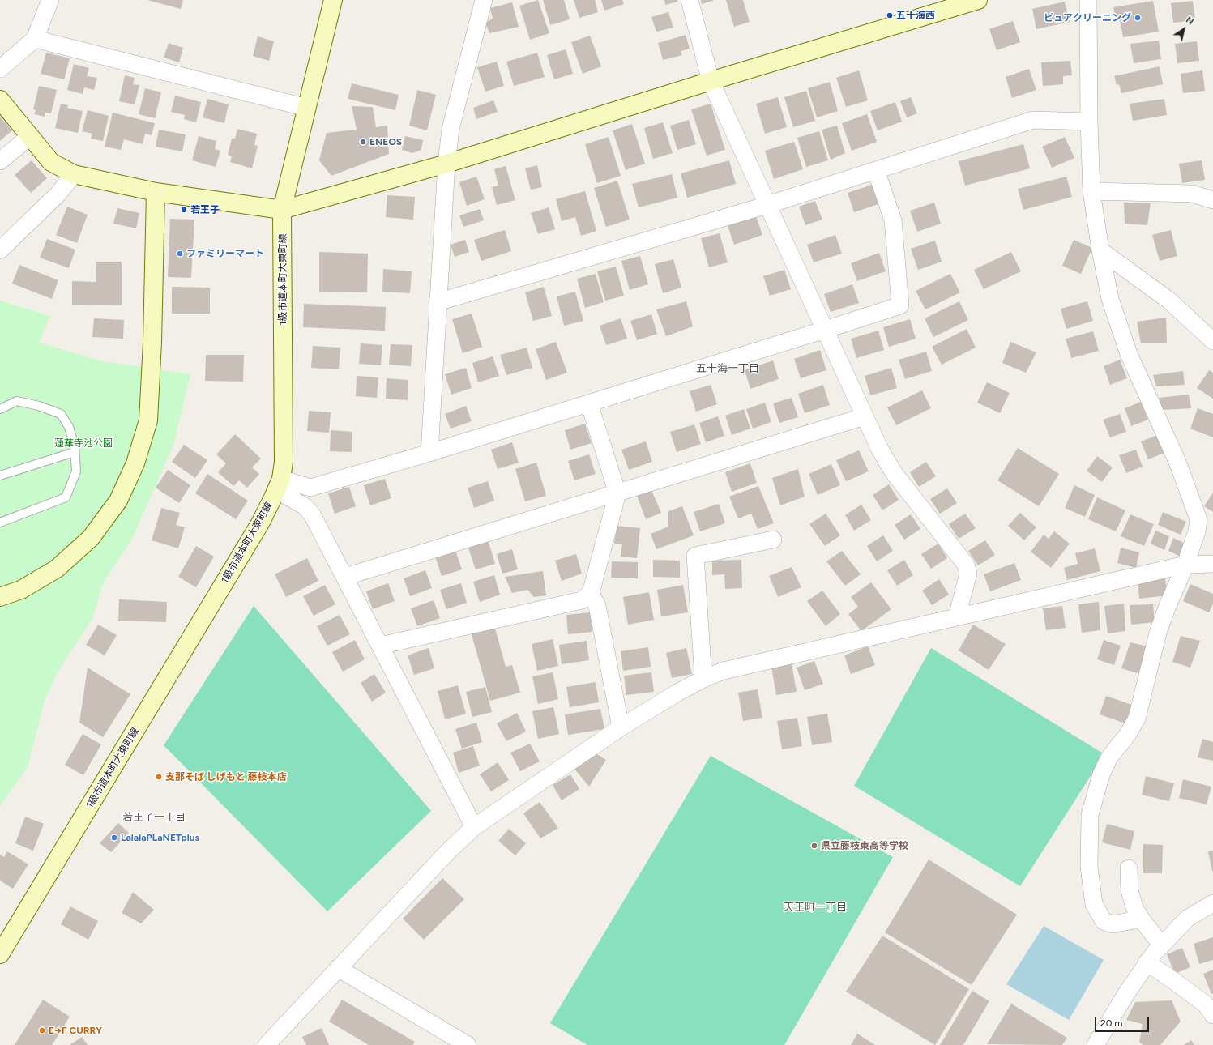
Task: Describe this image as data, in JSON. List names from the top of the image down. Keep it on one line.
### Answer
{"streets":{"street":["1級市道本町大東町線"]},"districts":["五十海一丁目","若王子一丁目","天王町一丁目"],"parks":["蓮華寺池公園"],"places":["五十海西","ピュアクリーニング","ENEOS","若王子","ファミリーマート","支那そば しげもと 藤枝本店","LalalaPLaNETplus","県立藤枝東高等学校","E→F CURRY"],"scale_bar":"20 m","north":"top right"}
